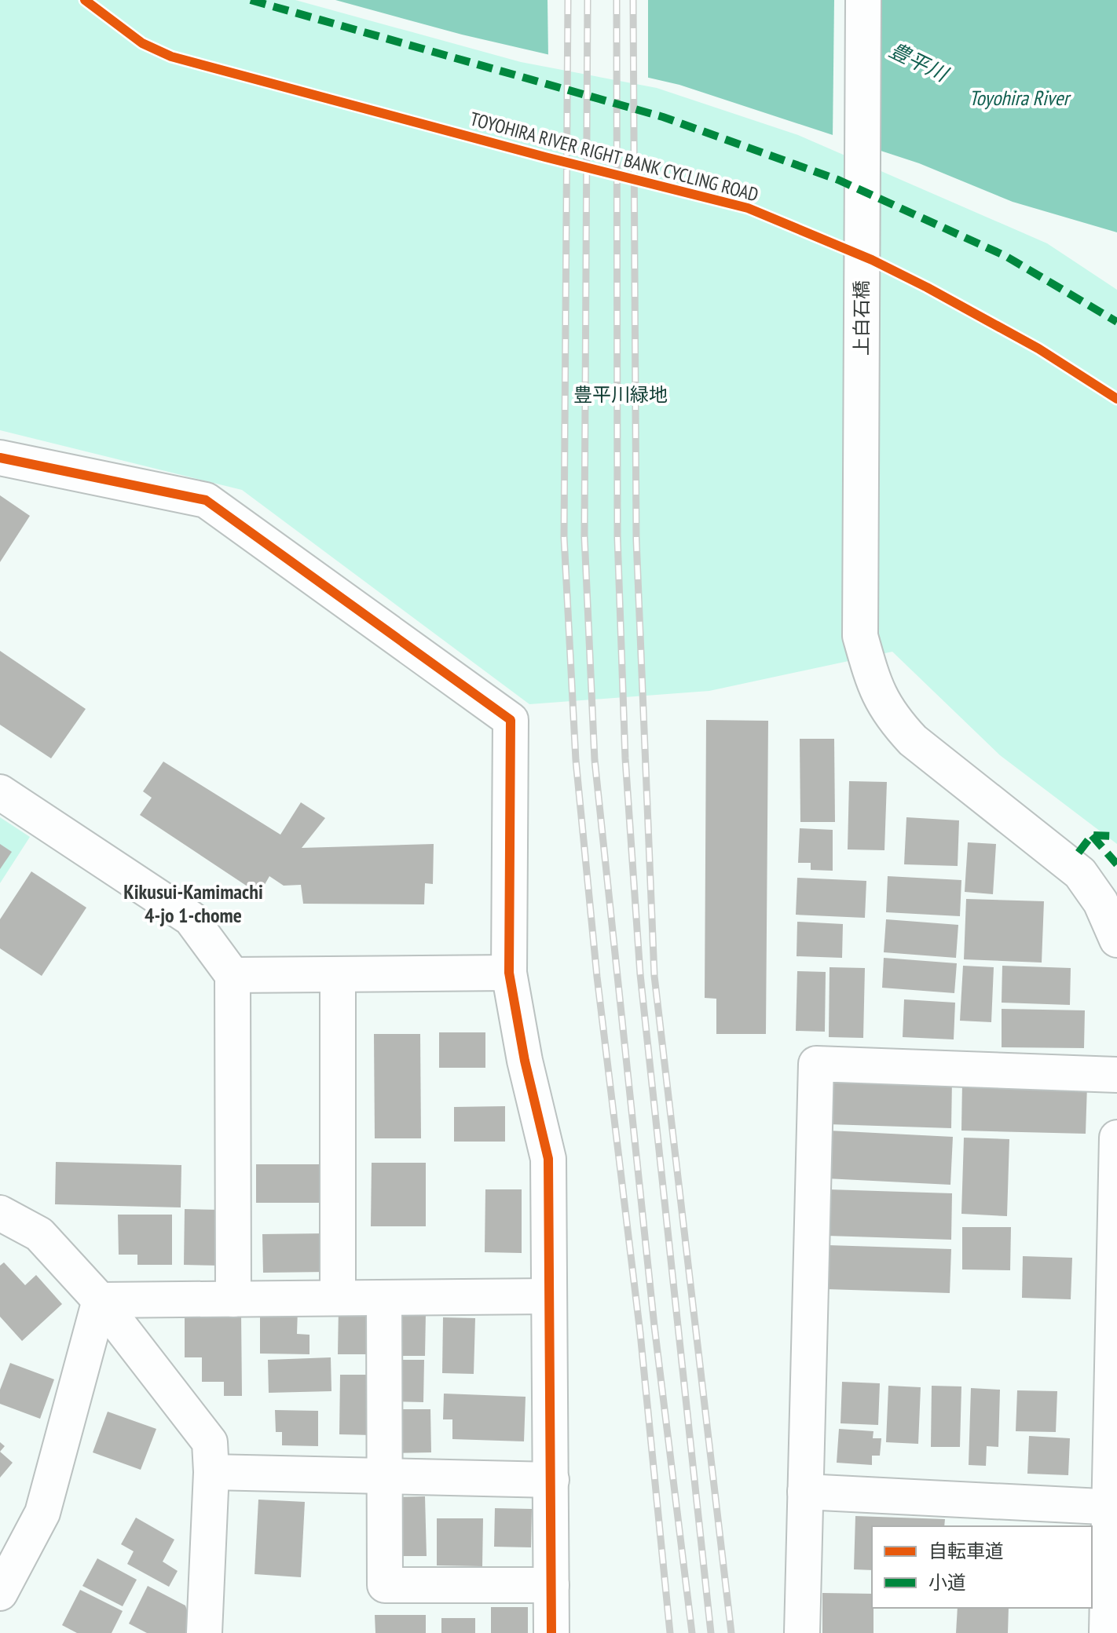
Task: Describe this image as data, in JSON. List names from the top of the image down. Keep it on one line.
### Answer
{"streets":{"street":["上白石橋"],"cycle path":["TOYOHIRA RIVER RIGHT BANK CYCLING ROAD"]},"districts":["Kikusui-Kamimachi 4-jo 1-chome"],"water":["豊平川","Toyohira River"],"parks":["豊平川緑地"],"legend":["自転車道","小道"]}
